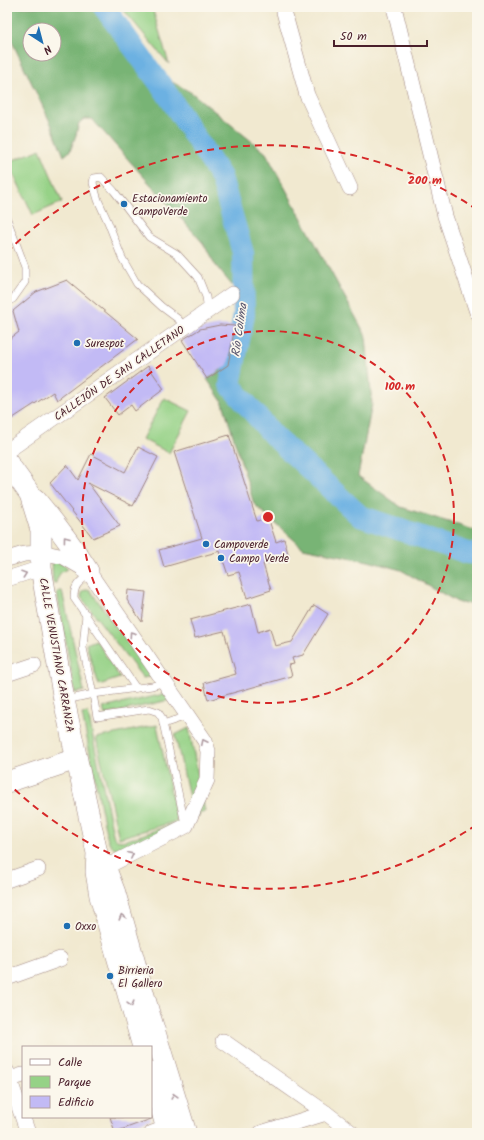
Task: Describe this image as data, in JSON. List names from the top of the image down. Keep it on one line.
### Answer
{"streets":{"street":["CALLEJÓN DE SAN CALLETANO","CALLE VENUSTIANO CARRANZA"]},"crossings":[["CALLEJÓN DE SAN CALLETANO","CALLE VENUSTIANO CARRANZA"]],"water":["Río Colima"],"places":["Estacionamiento CampoVerde","Surespot","Campoverde","Campo Verde","Oxxo","Birrieria El Gallero"],"legend":["Calle","Parque","Edificio"],"scale_bar":"50 m","north":"bottom right","rings":["200 m","100 m"]}
